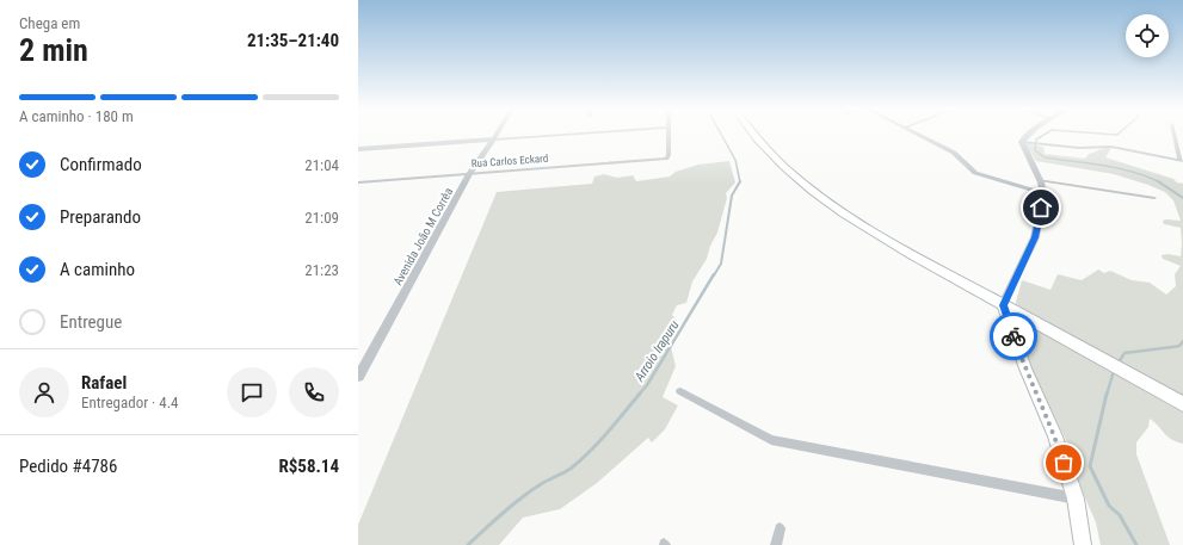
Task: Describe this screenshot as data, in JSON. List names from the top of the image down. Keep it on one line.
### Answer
{"streets":{"street":["Rua Carlos Eckard","Avenida João M Corrêa"]},"crossings":[["Rua Carlos Eckard","Avenida João M Corrêa"]],"water":["Arroio Irapuru"],"page":{"heading":["2 min","Chega em","21:35–21:40"],"panel":["Rafael","Entregador · 4.4","Pedido #4786","R$58.14"],"bar":"A caminho · 180 m","list":[["Confirmado","21:04"],["Preparando","21:09"],["A caminho","21:23"],"Entregue"]}}
